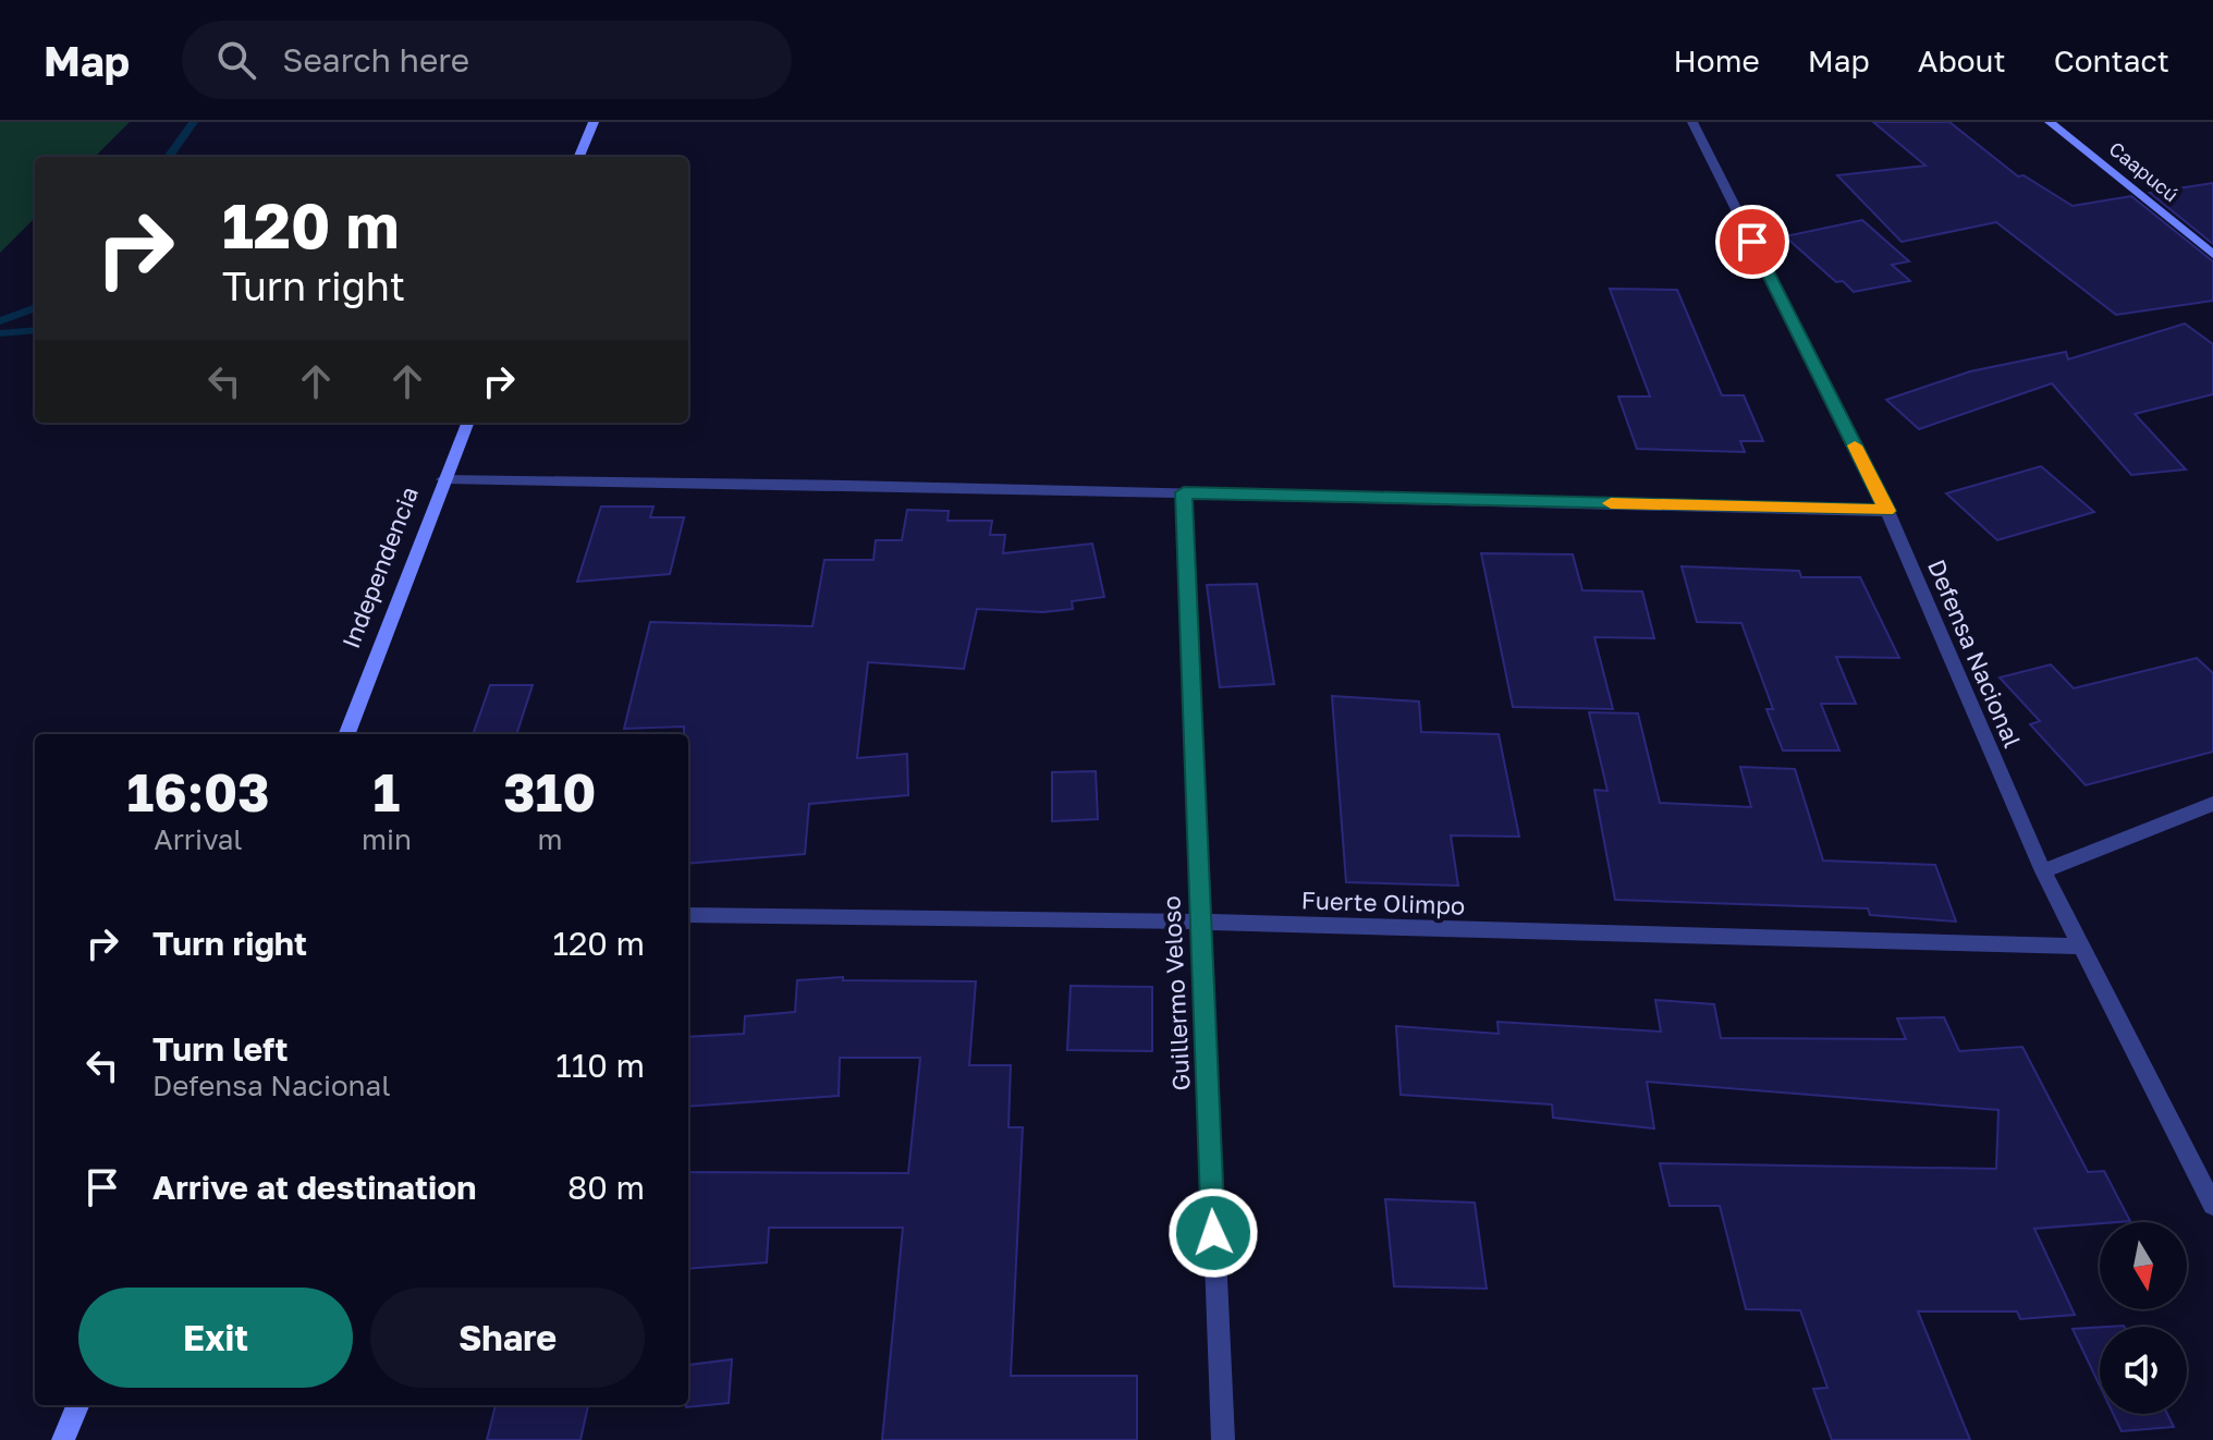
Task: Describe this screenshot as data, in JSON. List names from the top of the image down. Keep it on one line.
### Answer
{"streets":{"street":["Caapucú","Independencia","Defensa Nacional","Fuerte Olimpo","Guillermo Veloso"]},"crossings":[["Defensa Nacional","Fuerte Olimpo"],["Fuerte Olimpo","Guillermo Veloso"]],"north":"bottom","page":{"header":"Map","search":"Search here","nav":["Home","Map","About","Contact"],"turn":["120 m","Turn right"],"eta":["16:03","Arrival","1","min","310","m"],"list":[{"name":"Turn right","value":"120 m"},{"name":"Turn left","note":"Defensa Nacional","value":"110 m"},{"name":"Arrive at destination","value":"80 m"}],"buttons":["Exit","Share"]}}
